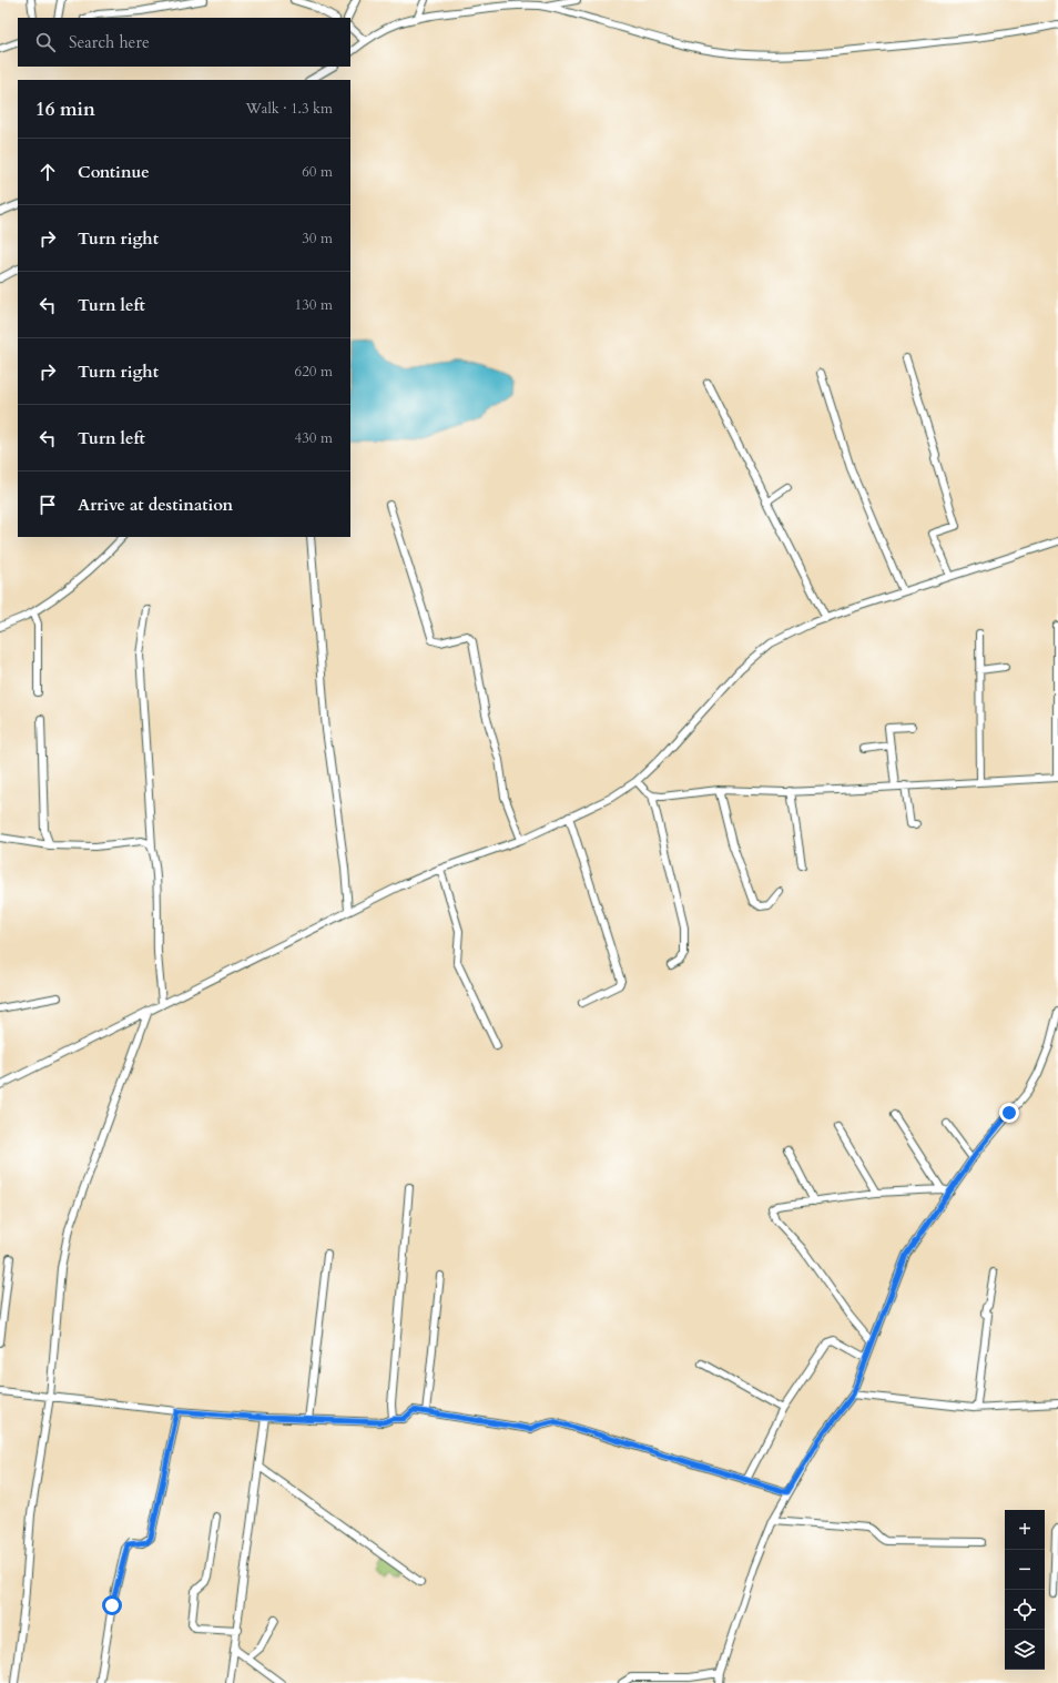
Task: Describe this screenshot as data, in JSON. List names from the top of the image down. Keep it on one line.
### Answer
{"page":{"search":"Search here","heading":["16 min","Walk · 1.3 km"],"list":[["Continue","60 m"],["Turn right","30 m"],["Turn left","130 m"],["Turn right","620 m"],["Turn left","430 m"],"Arrive at destination"],"map_buttons":["+","−"]}}
